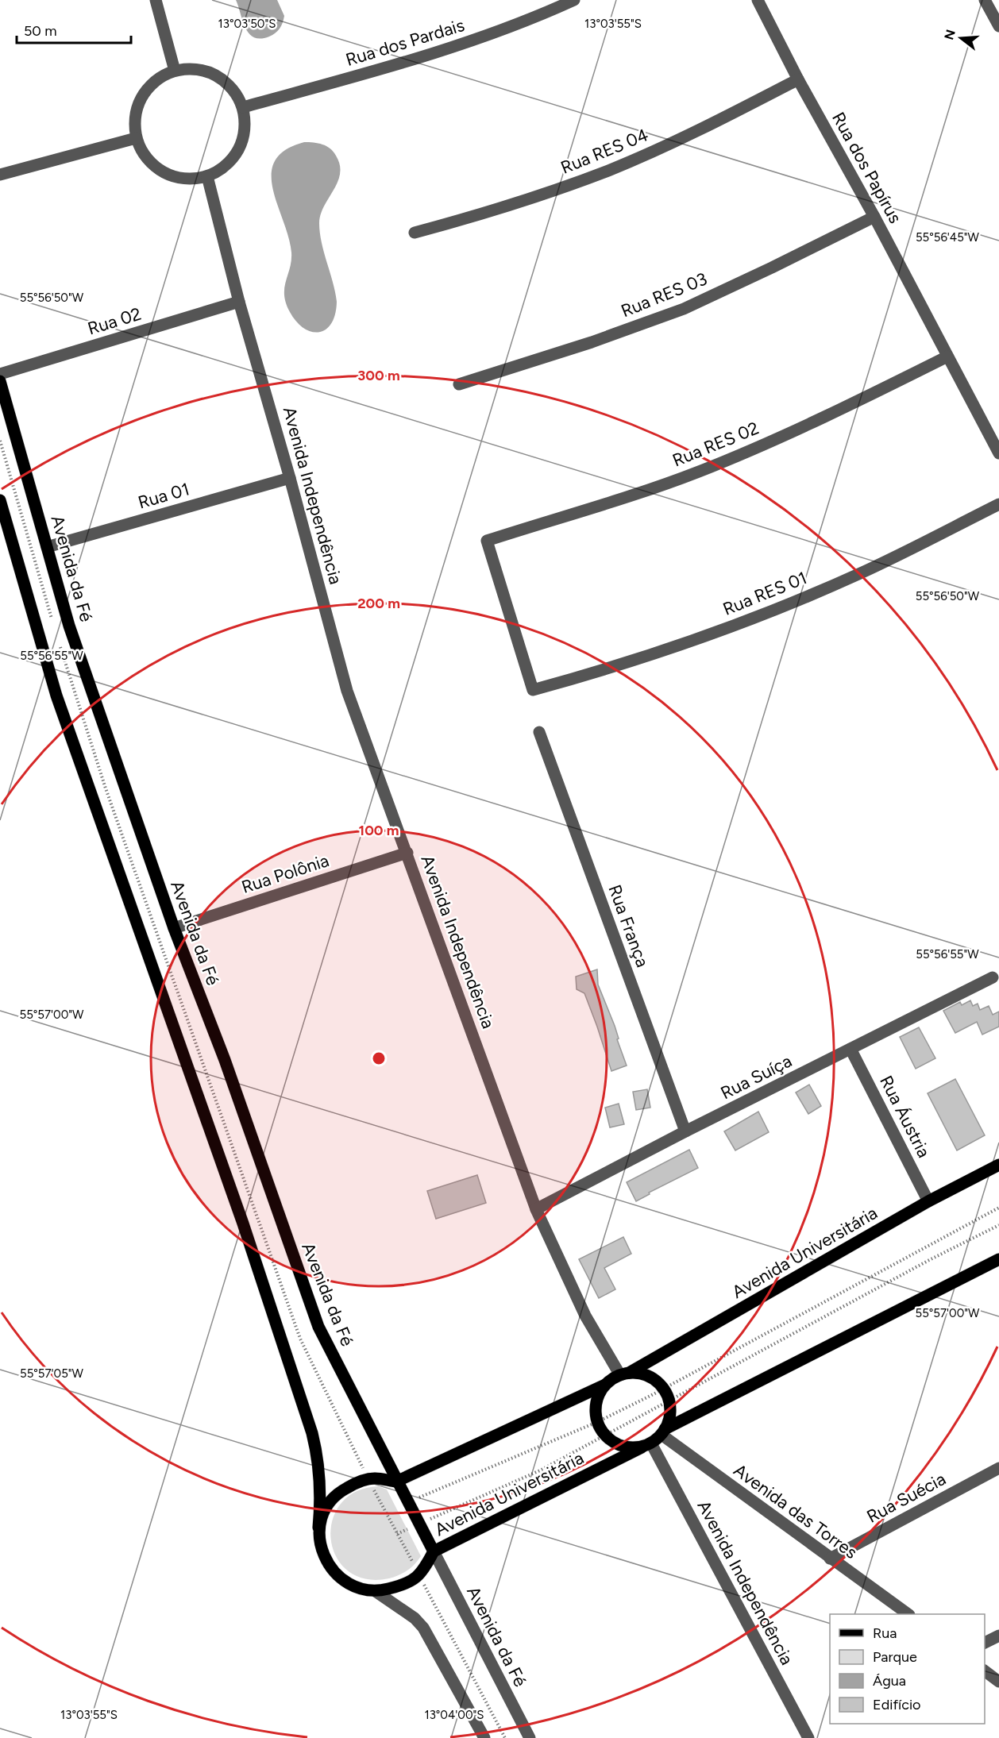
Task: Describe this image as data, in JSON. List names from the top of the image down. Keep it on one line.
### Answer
{"streets":{"main road":["Avenida da Fé","Avenida Universitária"],"street":["Rua dos Pardais","Rua RES 04","Rua dos Papírus","Rua RES 03","Rua 02","Rua RES 02","Rua 01","Avenida Independência","Rua RES 01","Rua Polônia","Rua França","Rua Suíça","Rua Áustria","Rua Suécia","Avenida das Torres"]},"crossings":[["Rua dos Pardais","Avenida Independência"],["Rua RES 04","Rua dos Papírus"],["Rua dos Papírus","Rua RES 03"],["Rua dos Papírus","Rua RES 02"],["Rua 02","Avenida Independência"],["Rua RES 02","Rua RES 01"],["Rua 01","Avenida Independência"],["Rua 01","Avenida da Fé"],["Avenida Independência","Rua Polônia"],["Avenida Independência","Rua Suíça"],["Avenida Independência","Avenida Universitária"],["Avenida da Fé","Rua Polônia"],["Avenida da Fé","Avenida Universitária"],["Rua França","Rua Suíça"],["Rua Suíça","Rua Áustria"],["Rua Áustria","Avenida Universitária"],["Avenida Universitária","Avenida das Torres"],["Rua Suécia","Avenida das Torres"]],"legend":["Rua","Parque","Água","Edifício"],"scale_bar":"50 m","north":"left","coordinates":["13°03'50\"S","13°03'55\"S","55°56'45\"W","55°56'50\"W","55°56'55\"W","55°57'00\"W","55°57'05\"W","13°04'00\"S"],"rings":["300 m","200 m","100 m"]}
